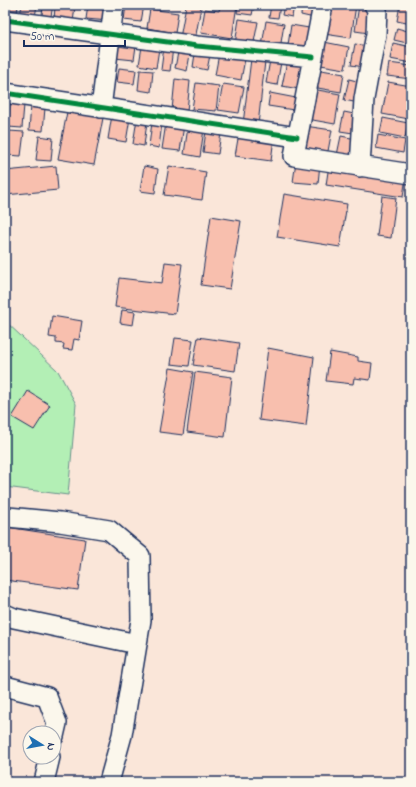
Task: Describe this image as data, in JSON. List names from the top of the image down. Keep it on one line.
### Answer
{"scale_bar":"50 m","north":"right"}
